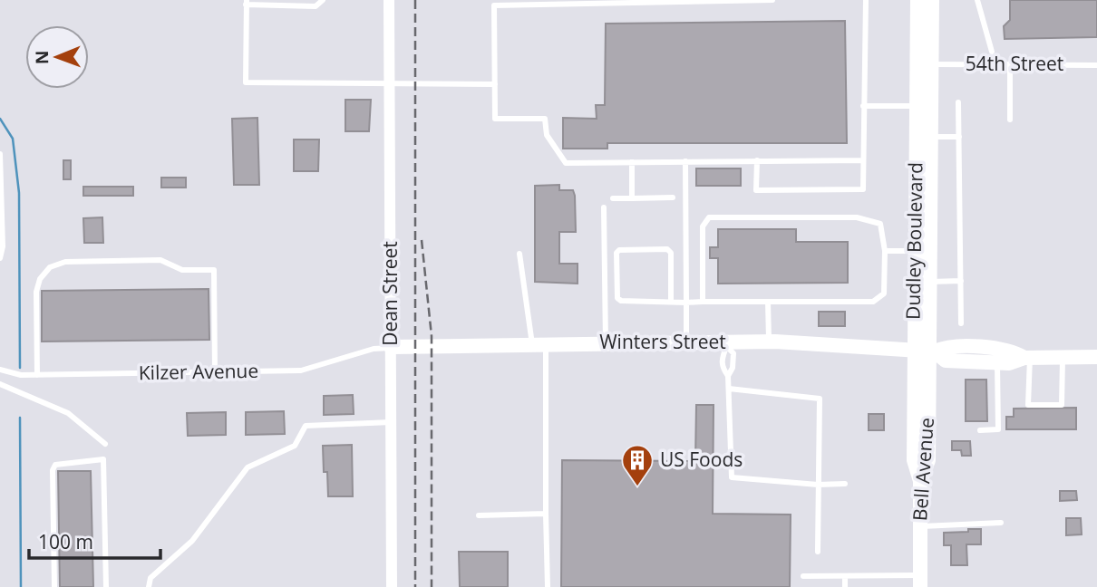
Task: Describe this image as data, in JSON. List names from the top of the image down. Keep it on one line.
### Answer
{"streets":{"main road":["Dudley Boulevard","Winters Street","Bell Avenue"],"street":["Dean Street"],"lane":["54th Street","Kilzer Avenue"]},"crossings":[["54th Street","Dudley Boulevard"],["Dudley Boulevard","Winters Street"],["Dudley Boulevard","Bell Avenue"],["Dean Street","Winters Street"],["Dean Street","Kilzer Avenue"],["Winters Street","Kilzer Avenue"]],"places":{"building":["US Foods"]},"scale_bar":"100 m","north":"left"}
